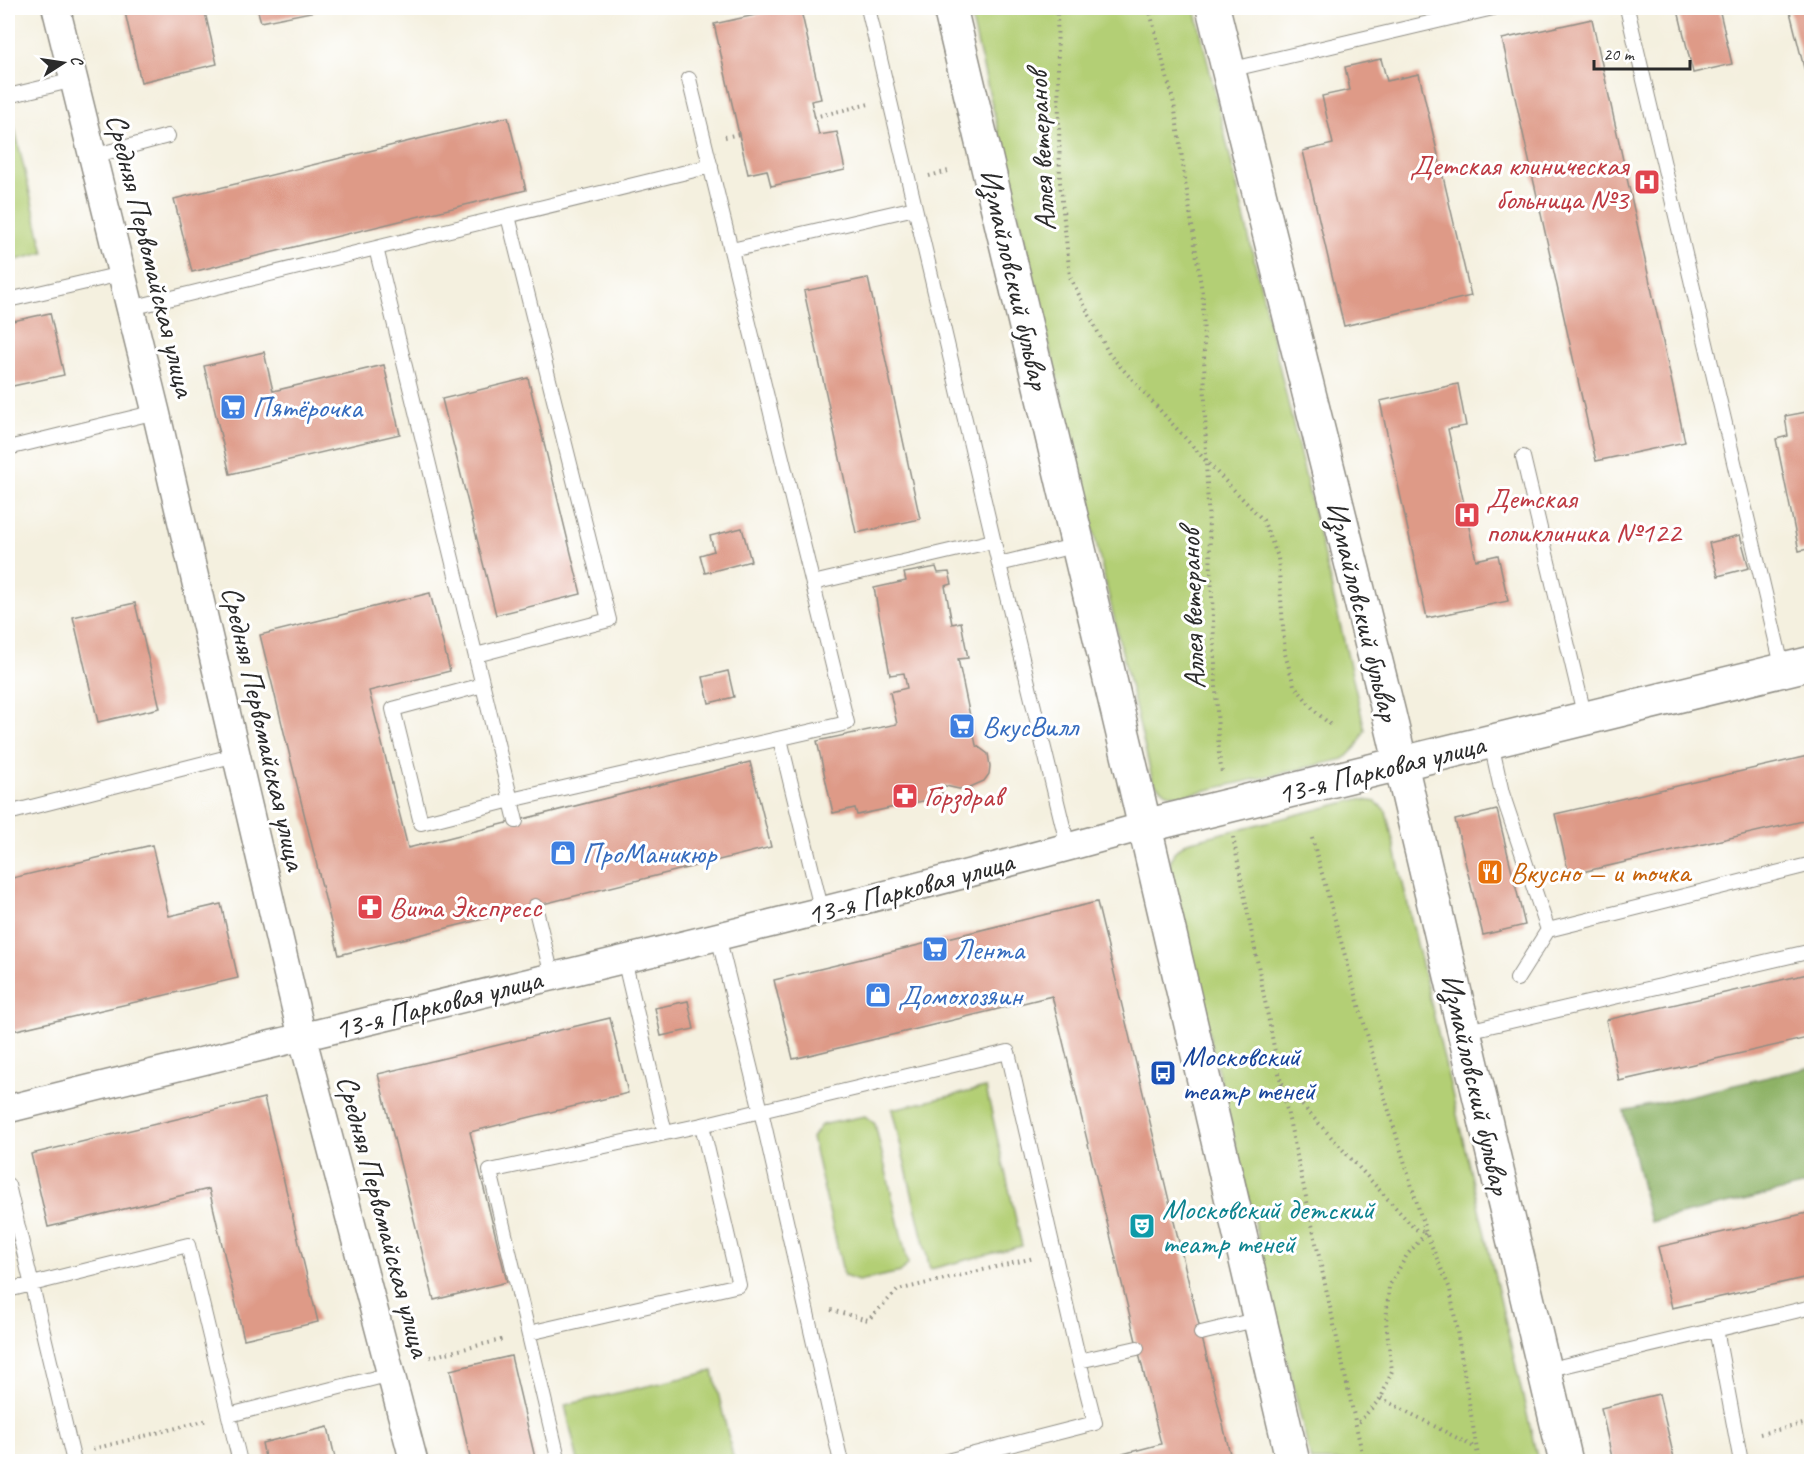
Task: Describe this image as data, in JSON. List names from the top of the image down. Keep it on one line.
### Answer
{"streets":{"street":["Средняя Первомайская улица","Измайловский бульвар","13-я Парковая улица"],"path":["Аллея ветеранов"]},"crossings":[["Средняя Первомайская улица","13-я Парковая улица"],["Измайловский бульвар","13-я Парковая улица"]],"places":{"hospital":["Детская клиническая больница №3","Детская поликлиника №122"],"supermarket":["Пятёрочка","ВкусВилл","Лента"],"pharmacy":["Горздрав","Вита Экспресс"],"shop":["ПроМаникюр","Домохозяин"],"restaurant":["Вкусно — и точка"],"bus stop":["Московский театр теней"],"theatre":["Московский детский театр теней"]},"scale_bar":"20 m","north":"right"}
